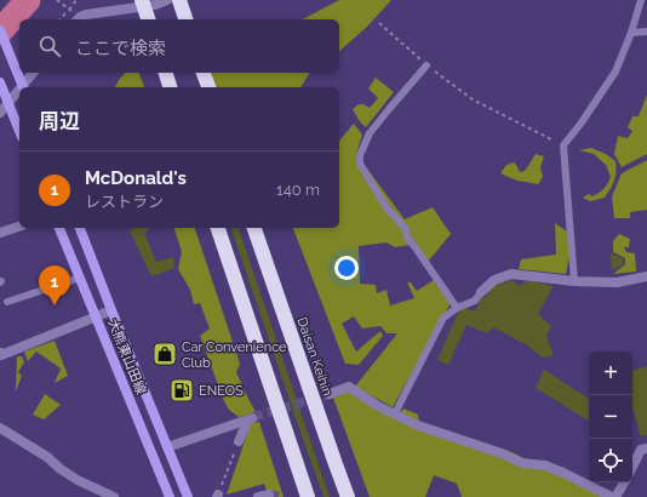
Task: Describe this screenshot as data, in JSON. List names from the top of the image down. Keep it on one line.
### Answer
{"streets":{"highway":["Daisan Keihin"],"street":["大熊東山田線"]},"places":{"shop":["Car Convenience Club"],"fuel station":["ENEOS"]},"page":{"search":"ここで検索","heading":"周辺","list":[{"mark":"1","name":"McDonald's","note":"レストラン","value":"140 m"}],"pins":"1","map_buttons":["+","−"]}}
